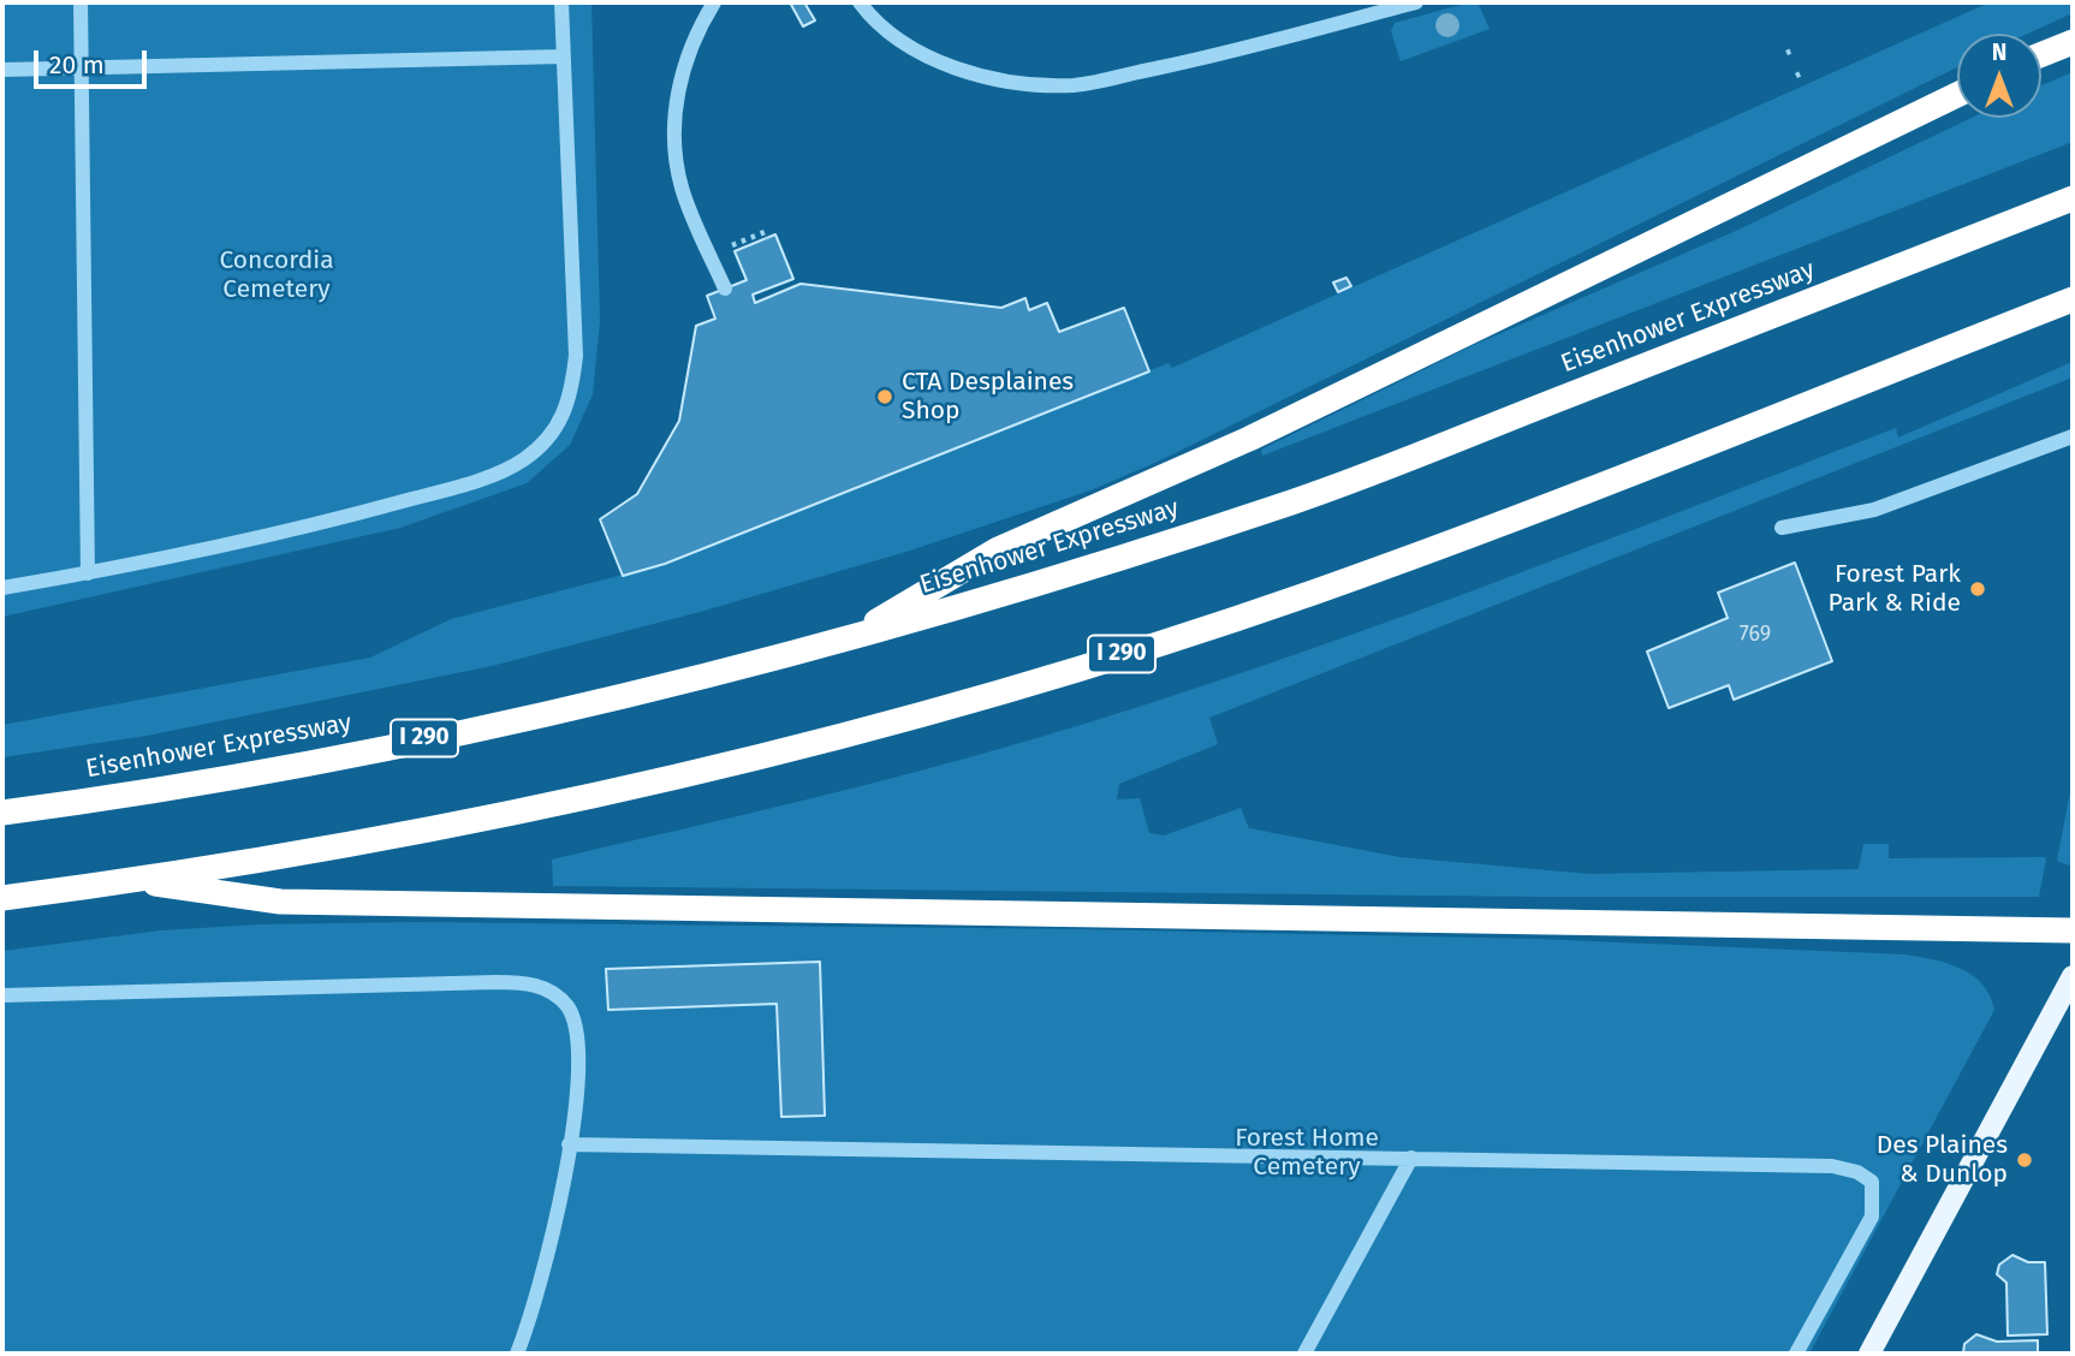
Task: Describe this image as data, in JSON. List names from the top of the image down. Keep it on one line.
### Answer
{"streets":{"highway":["Eisenhower Expressway","I 290"]},"parks":["Concordia Cemetery","Forest Home Cemetery"],"places":["CTA Desplaines Shop","Forest Park Park & Ride","Des Plaines & Dunlop"],"house_numbers":["769"],"scale_bar":"20 m","north":"top"}
